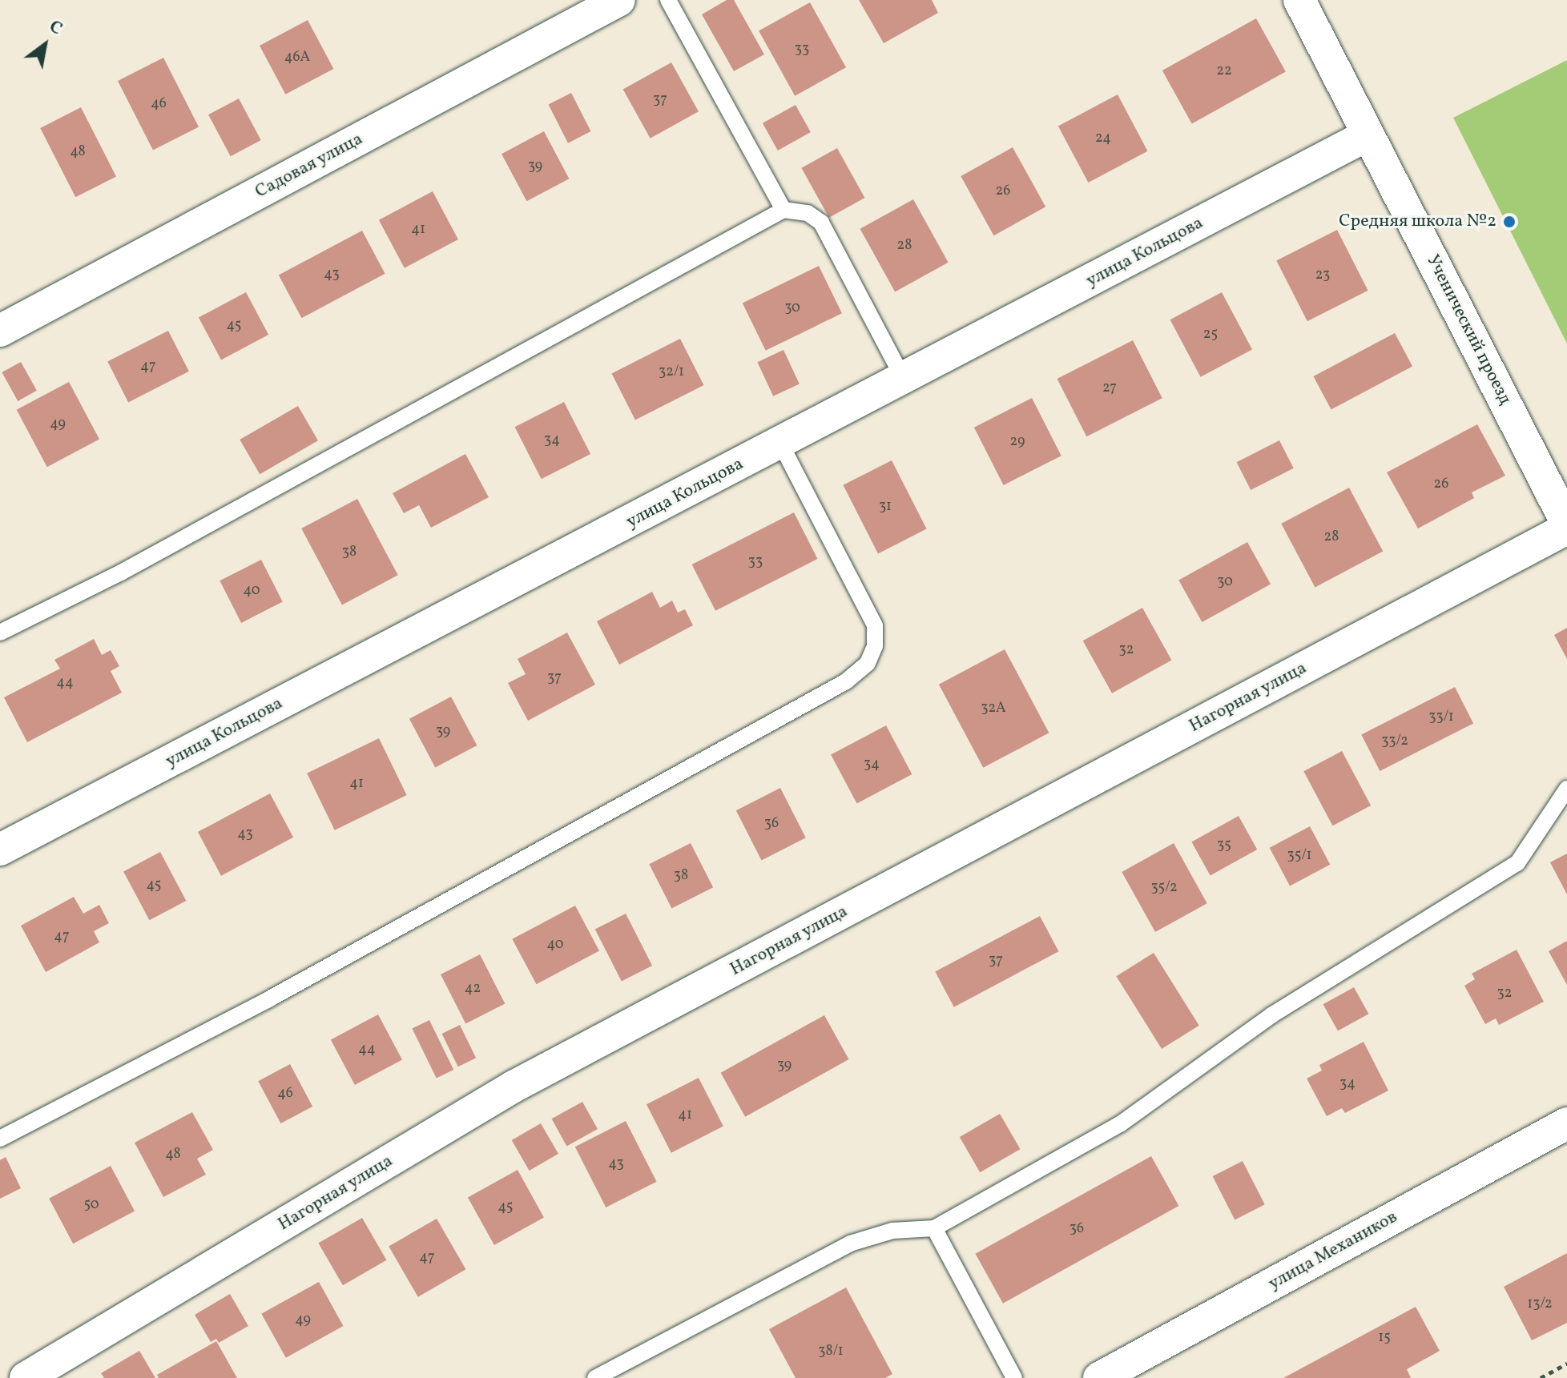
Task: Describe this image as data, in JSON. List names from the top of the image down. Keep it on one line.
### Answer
{"streets":{"street":["Садовая улица","улица Кольцова","Ученический проезд","Нагорная улица","улица Механиков"]},"crossings":[["улица Кольцова","Ученический проезд"]],"places":["Средняя школа №2"],"house_numbers":["33","46А","22","37","46","24","48","39","26","41","28","43","23","30","45","25","47","32/1","27","49","34","29","26","31","28","38","33","30","40","32","37","44","32А","33/1","39","33/2","34","41","36","43","35","35/1","38","45","35/2","47","40","37","42","32","44","39","34","46","41","48","43","50","45","36","47","13/2","49","15","38/1"],"north":"top right"}
